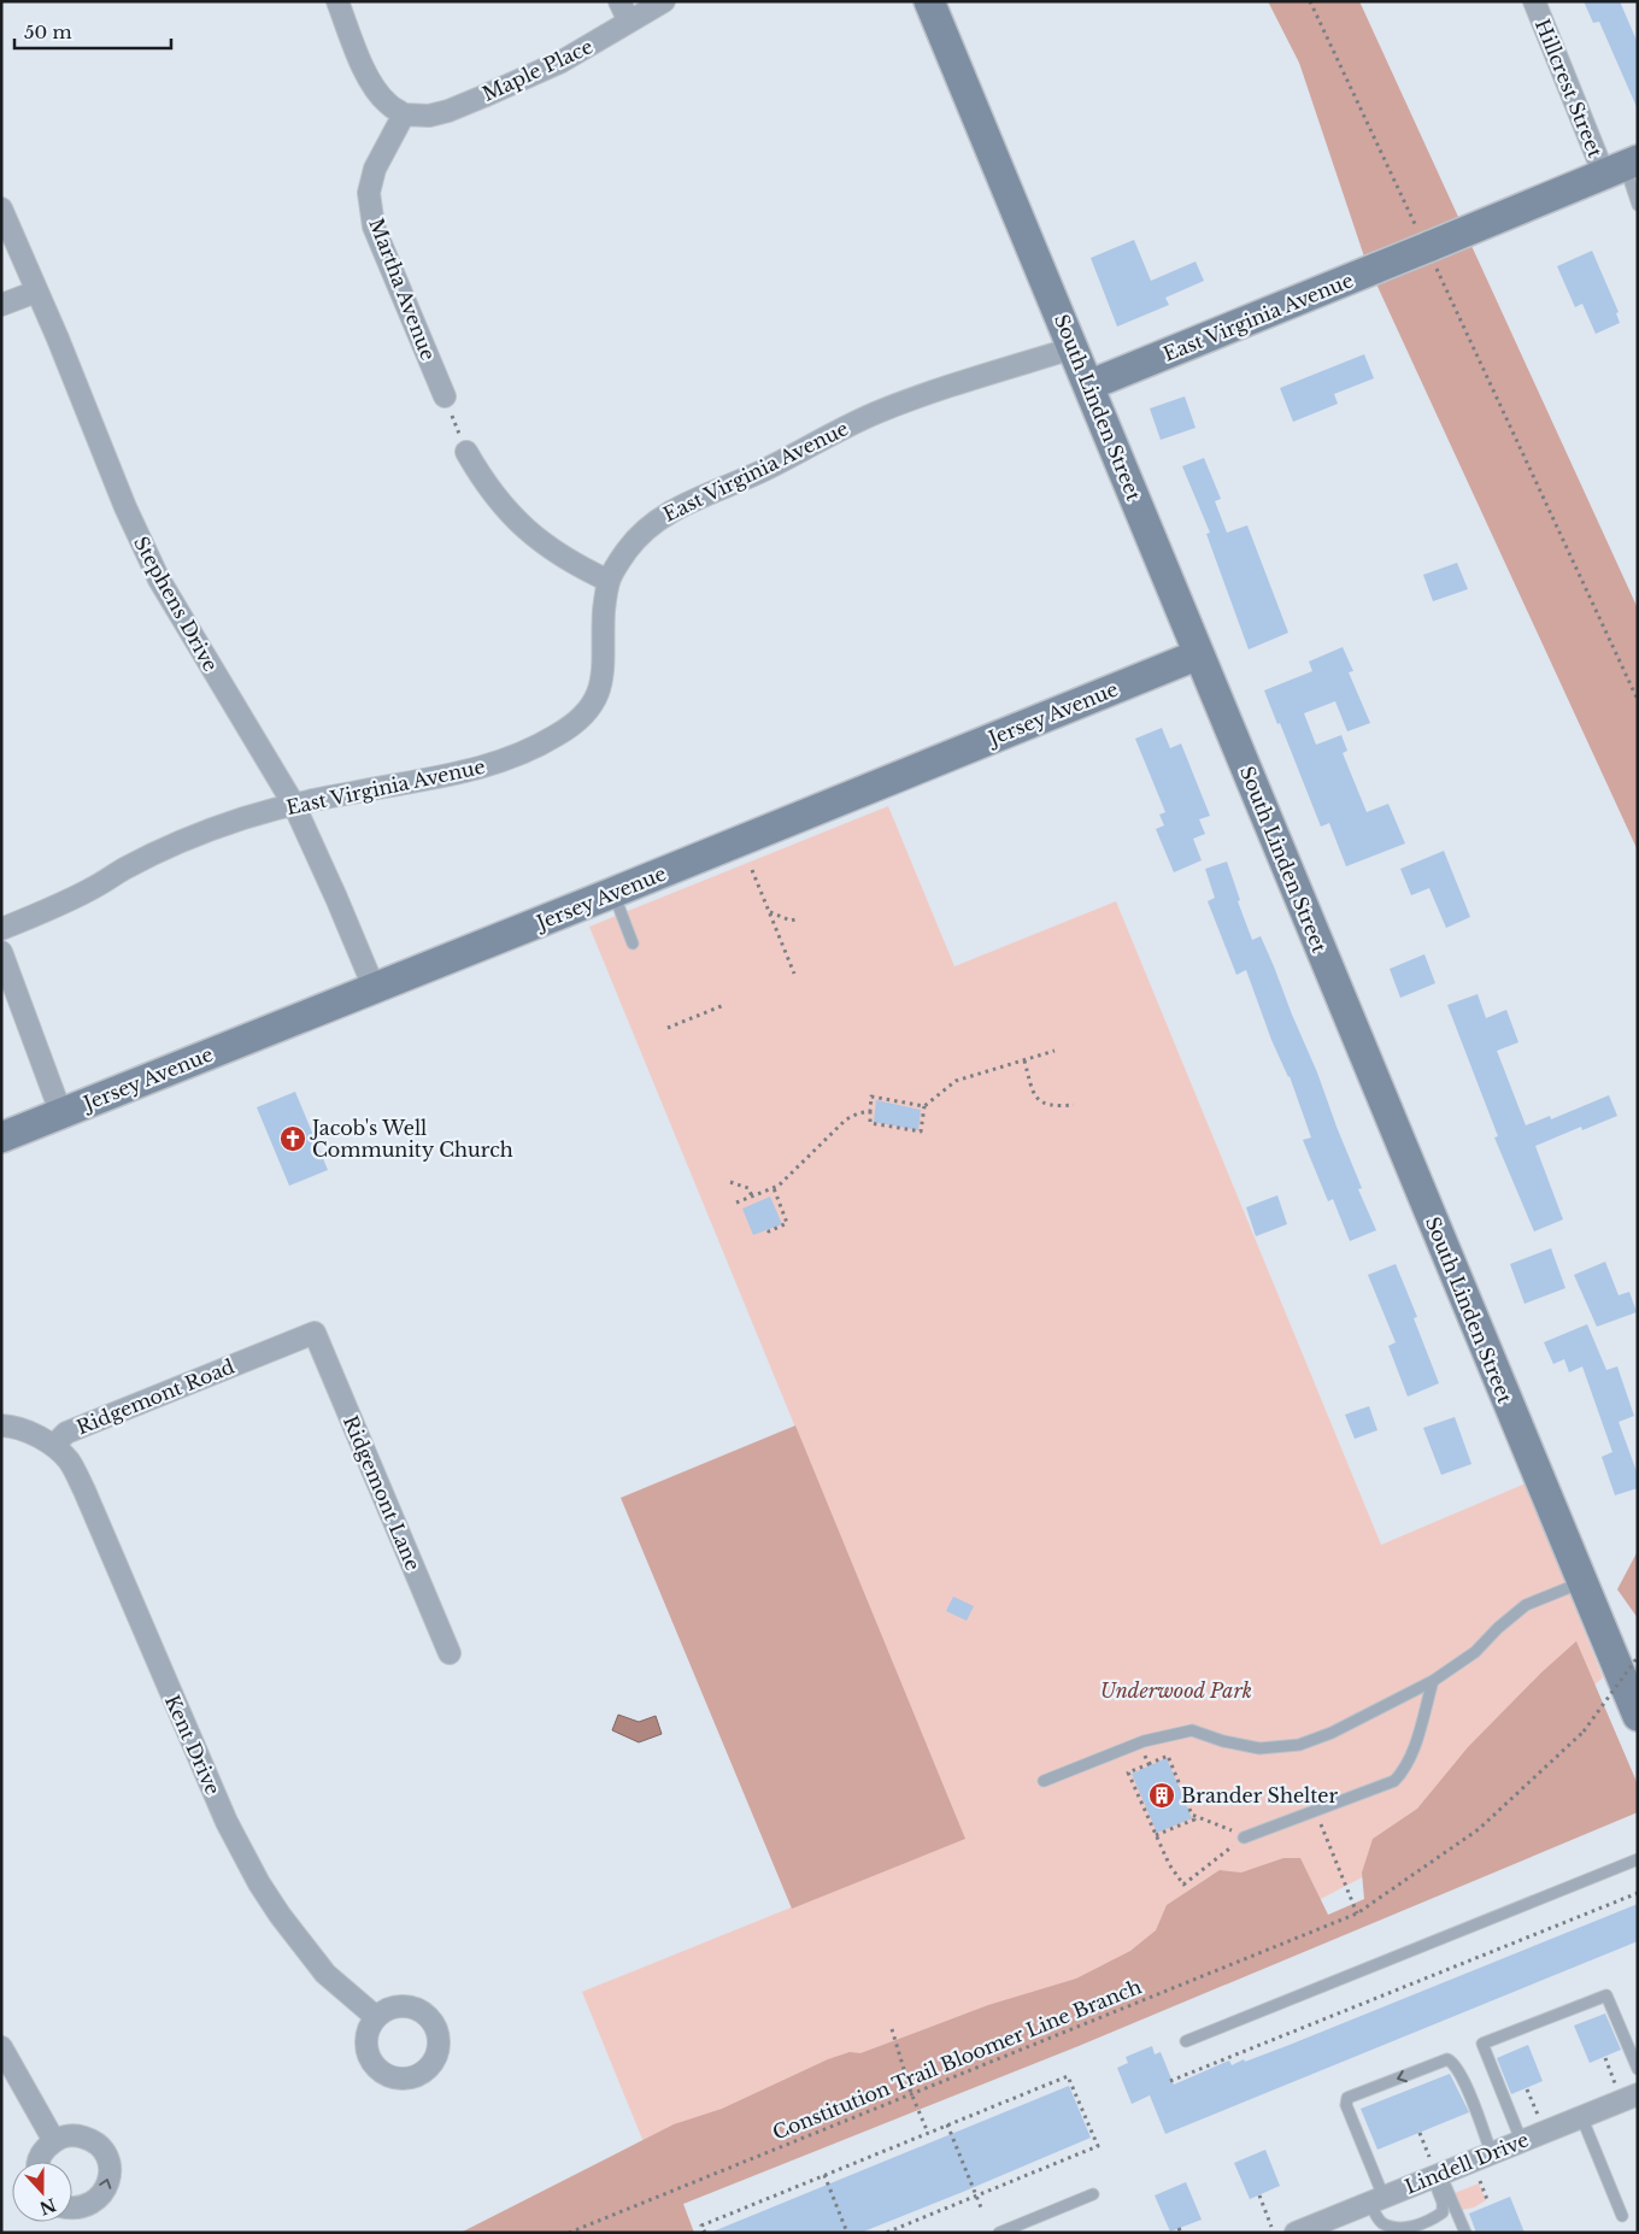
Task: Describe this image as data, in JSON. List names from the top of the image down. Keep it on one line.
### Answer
{"streets":{"street":["Maple Place","Hillcrest Street","Martha Avenue","East Virginia Avenue","South Linden Street","Stephens Drive","Jersey Avenue","Ridgemont Road","Ridgemont Lane","Kent Drive","Lindell Drive"],"path":["Constitution Trail Bloomer Line Branch"]},"crossings":[["Maple Place","Martha Avenue"],["Hillcrest Street","East Virginia Avenue"],["East Virginia Avenue","South Linden Street"],["East Virginia Avenue","Stephens Drive"],["South Linden Street","Jersey Avenue"],["Stephens Drive","Jersey Avenue"],["Ridgemont Road","Ridgemont Lane"],["Ridgemont Road","Kent Drive"]],"parks":["Underwood Park"],"places":{"church":["Jacob's Well Community Church"],"building":["Brander Shelter"]},"scale_bar":"50 m","north":"bottom"}
